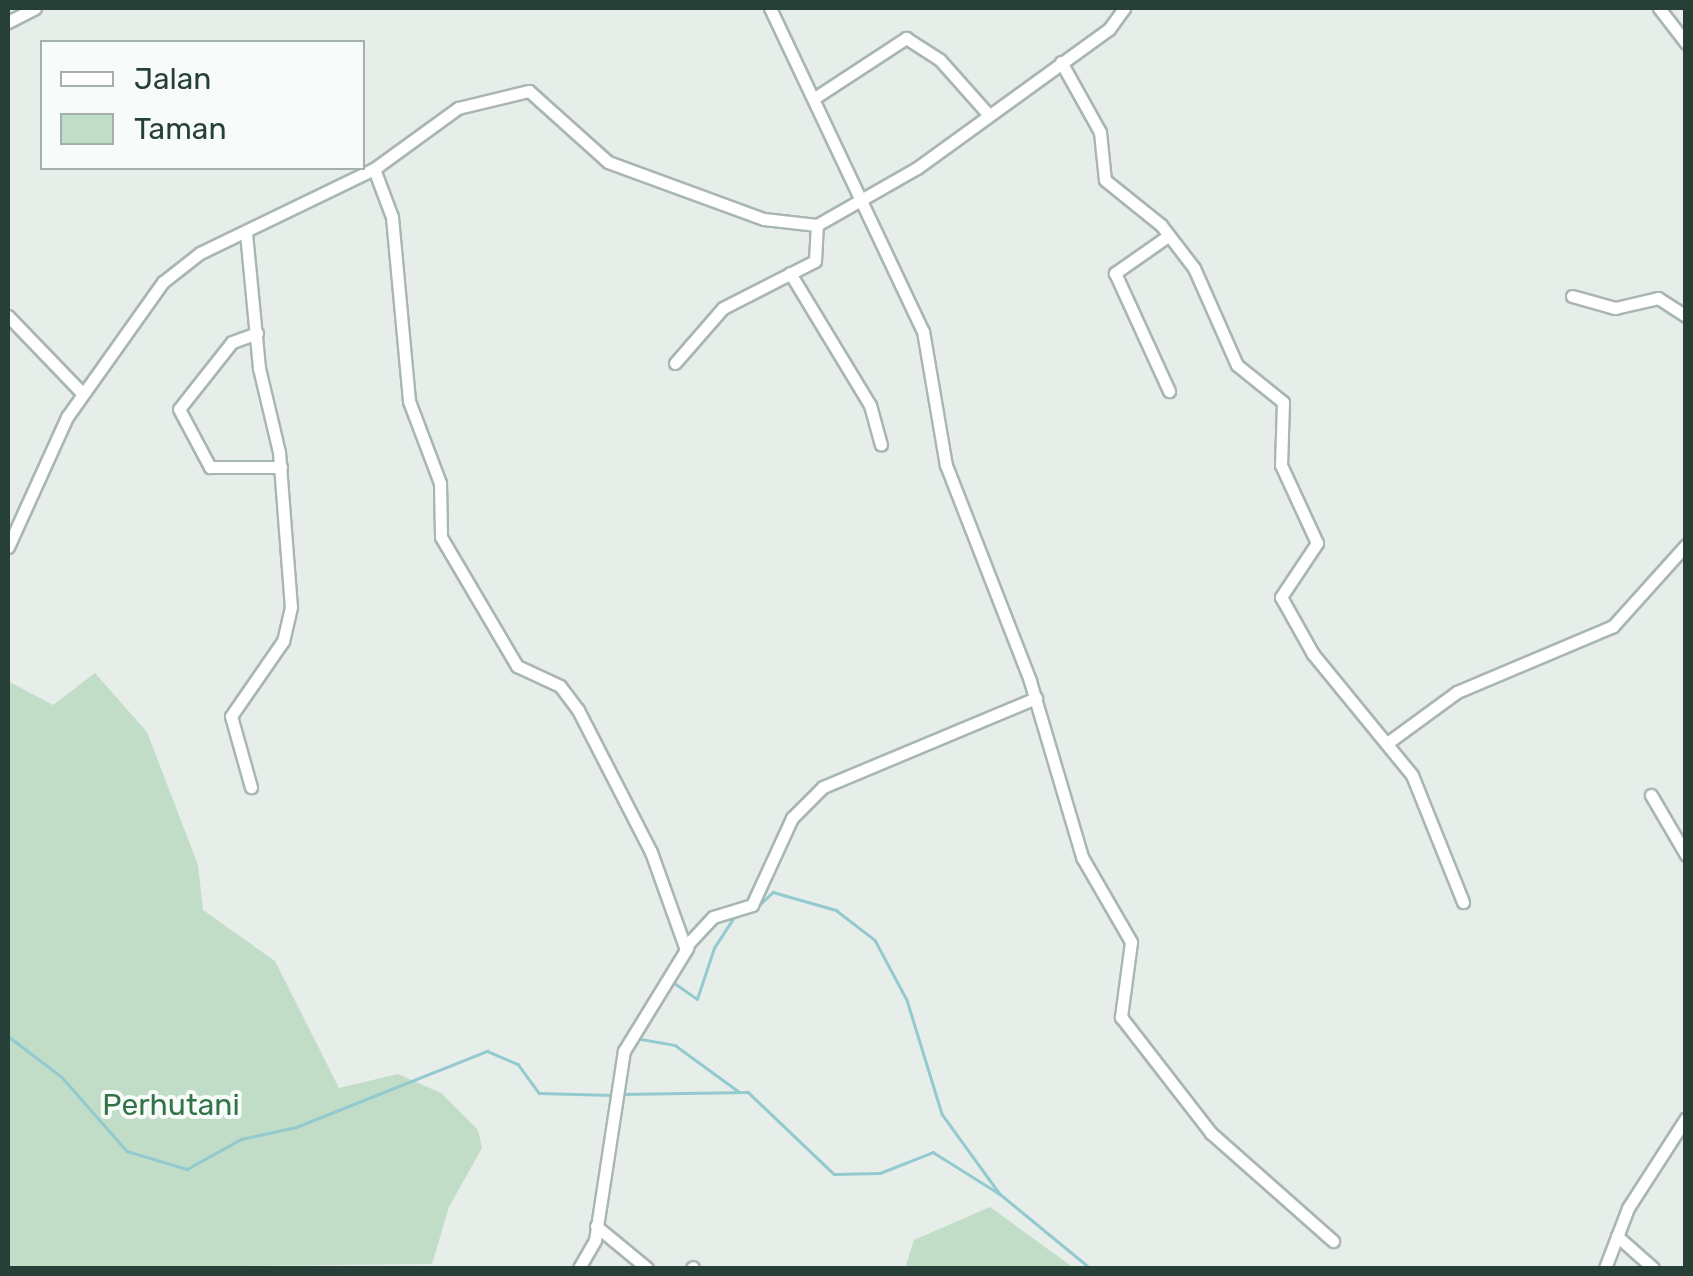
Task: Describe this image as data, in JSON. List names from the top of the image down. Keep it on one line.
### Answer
{"parks":["Perhutani"],"legend":["Jalan","Taman"]}
